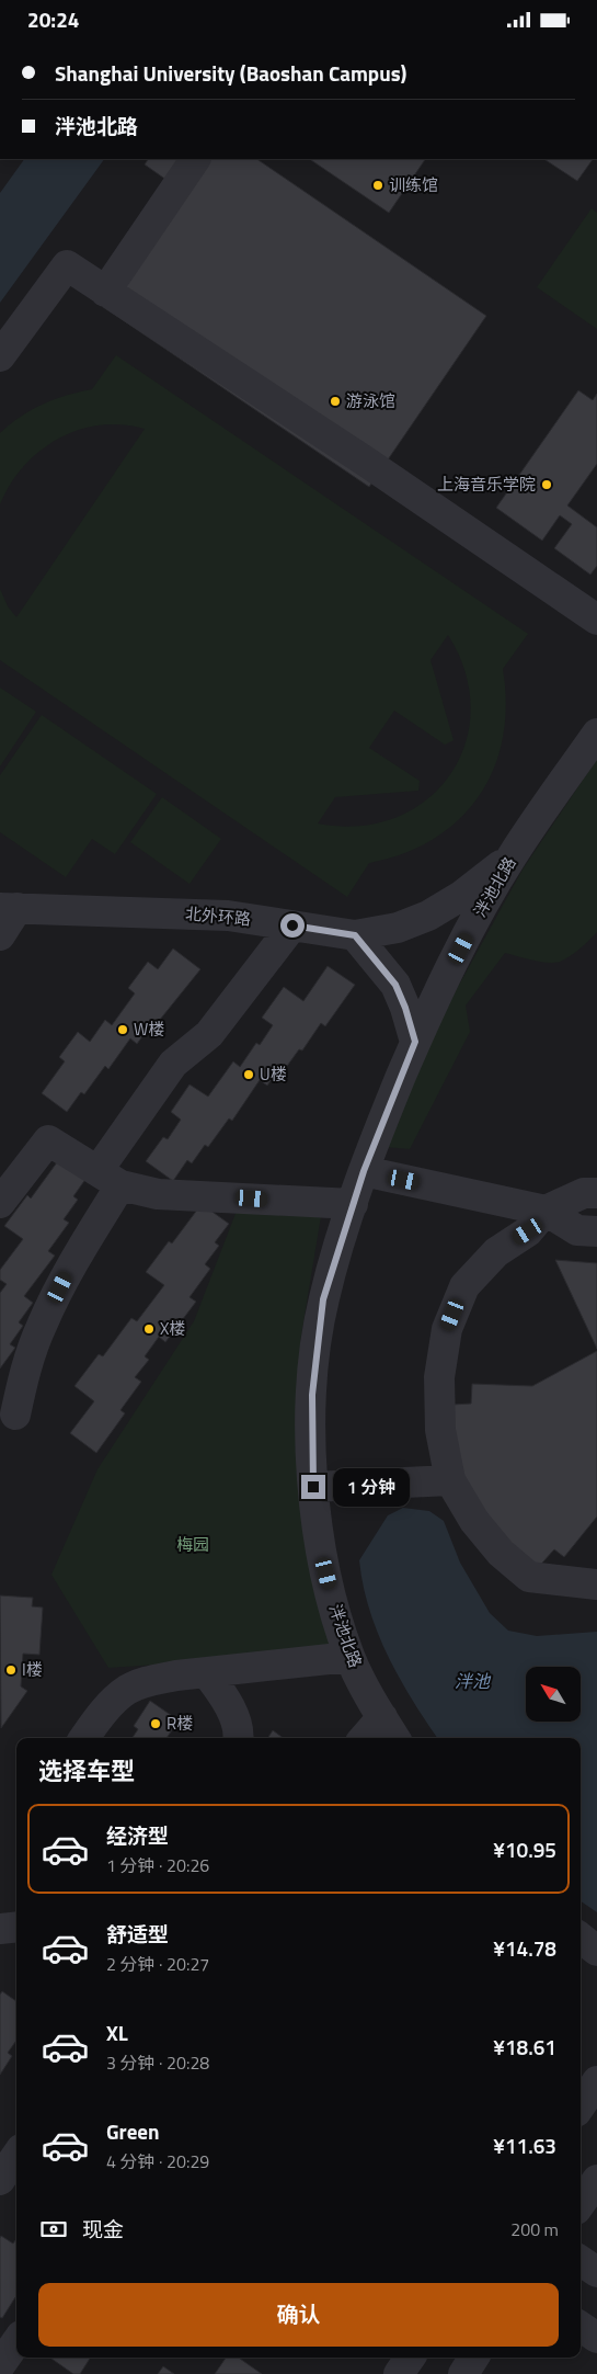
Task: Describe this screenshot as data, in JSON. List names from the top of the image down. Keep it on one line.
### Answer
{"streets":{"street":["泮池北路","北外环路"]},"crossings":[["泮池北路","北外环路"]],"water":["泮池"],"parks":["梅园"],"places":["训练馆","游泳馆","上海音乐学院","W楼","U楼","X楼","I楼","R楼"],"north":"top left","page":{"status":"20:24","banner":["Shanghai University (Baoshan Campus)","泮池北路"],"bubble":"1 分钟","heading":"选择车型","list":[{"name":"经济型","note":"1 分钟 · 20:26","value":"¥10.95"},{"name":"舒适型","note":"2 分钟 · 20:27","value":"¥14.78"},{"name":"XL","note":"3 分钟 · 20:28","value":"¥18.61"},{"name":"Green","note":"4 分钟 · 20:29","value":"¥11.63"}],"pay":["现金","200 m"],"buttons":"确认"}}
